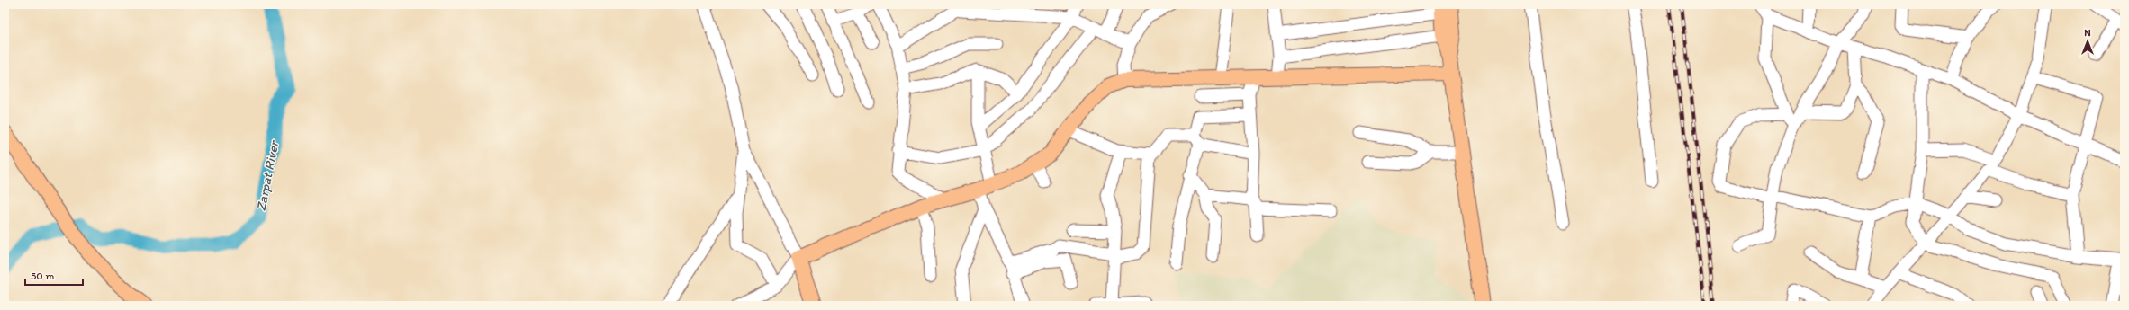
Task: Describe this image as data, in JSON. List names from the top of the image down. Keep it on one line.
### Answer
{"water":["Zarpat River"],"scale_bar":"50 m","north":"top"}
